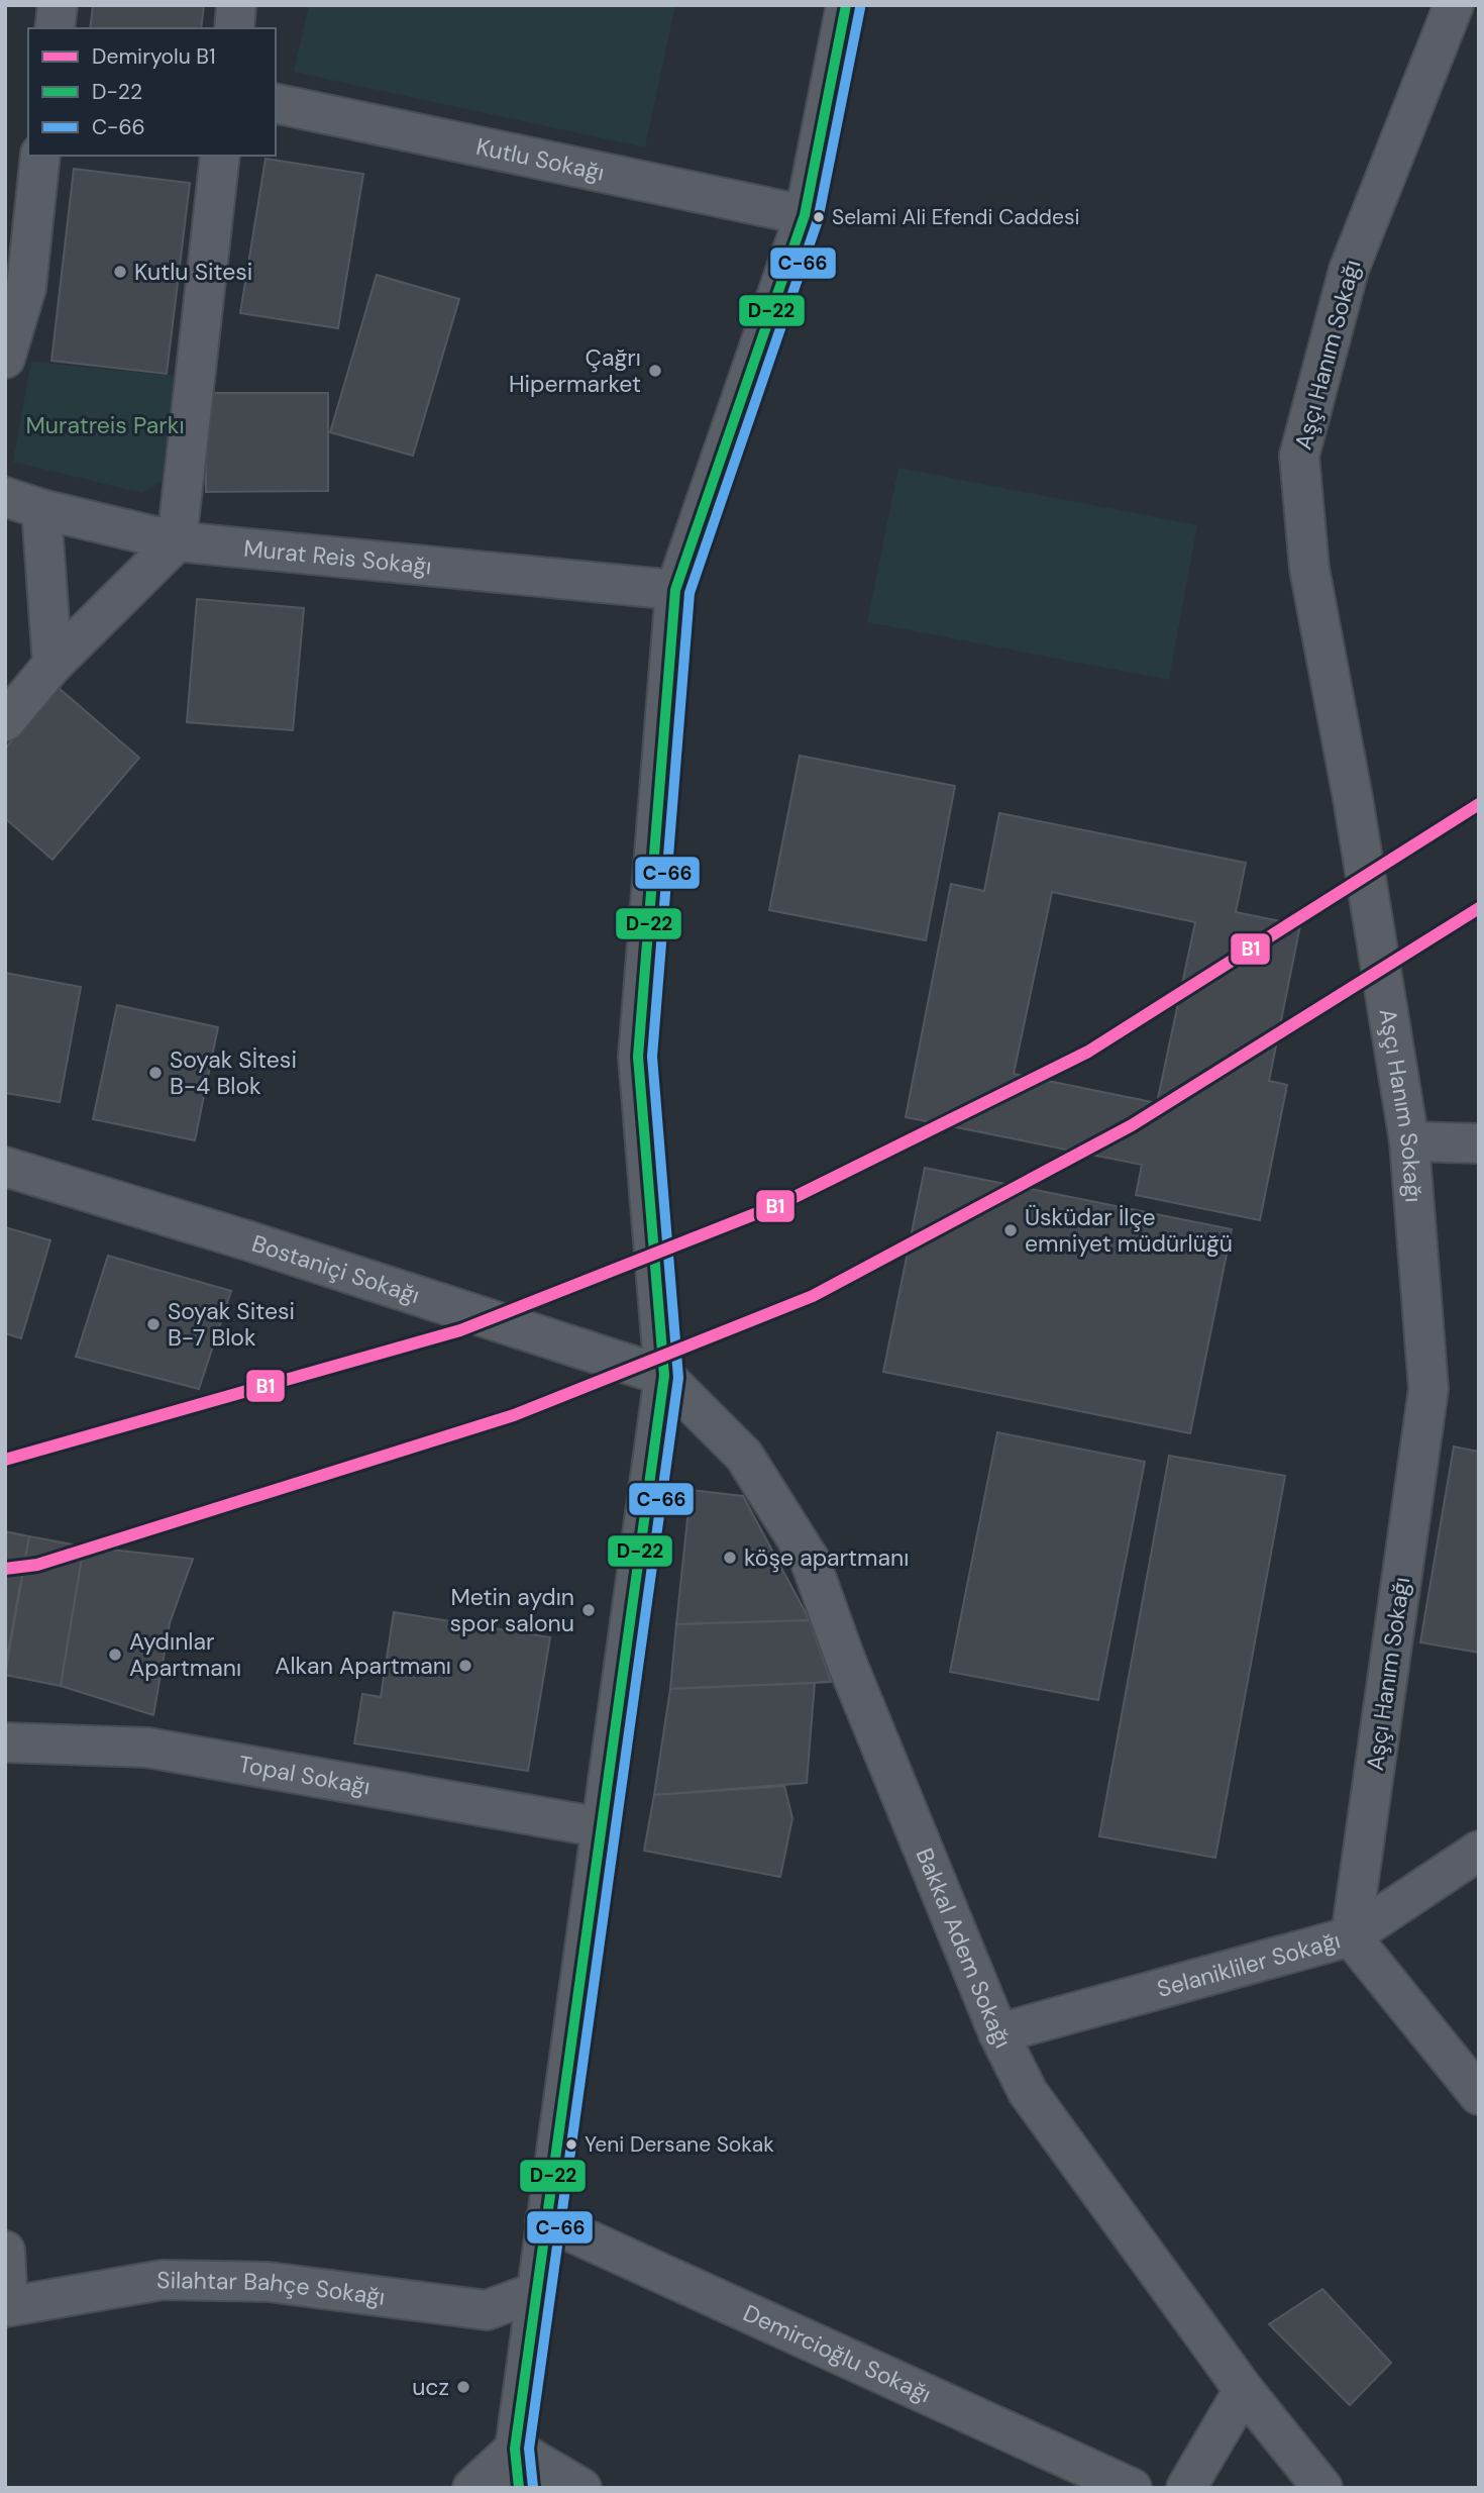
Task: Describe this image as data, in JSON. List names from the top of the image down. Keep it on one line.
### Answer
{"streets":{"street":["Kutlu Sokağı","Aşçı Hanım Sokağı","Murat Reis Sokağı","Bostaniçi Sokağı","Topal Sokağı","Bakkal Adem Sokağı","Selanikliler Sokağı","Silahtar Bahçe Sokağı","Demircioğlu Sokağı"]},"crossings":[["Aşçı Hanım Sokağı","Selanikliler Sokağı"],["Bostaniçi Sokağı","Bakkal Adem Sokağı"],["Bakkal Adem Sokağı","Selanikliler Sokağı"]],"parks":["Muratreis Parkı"],"places":["Selami Ali Efendi Caddesi","Kutlu Sitesi","Çağrı Hipermarket","Soyak Sİtesi B-4 Blok","Üsküdar İlçe emniyet müdürlüğü","Soyak Sitesi B-7 Blok","köşe apartmanı","Metin aydın spor salonu","Aydınlar Apartmanı","Alkan Apartmanı","Yeni Dersane Sokak","ucz"],"lines":["transit line D-22","transit line C-66","rail line B1"],"legend":["Demiryolu B1","D-22","C-66"]}
